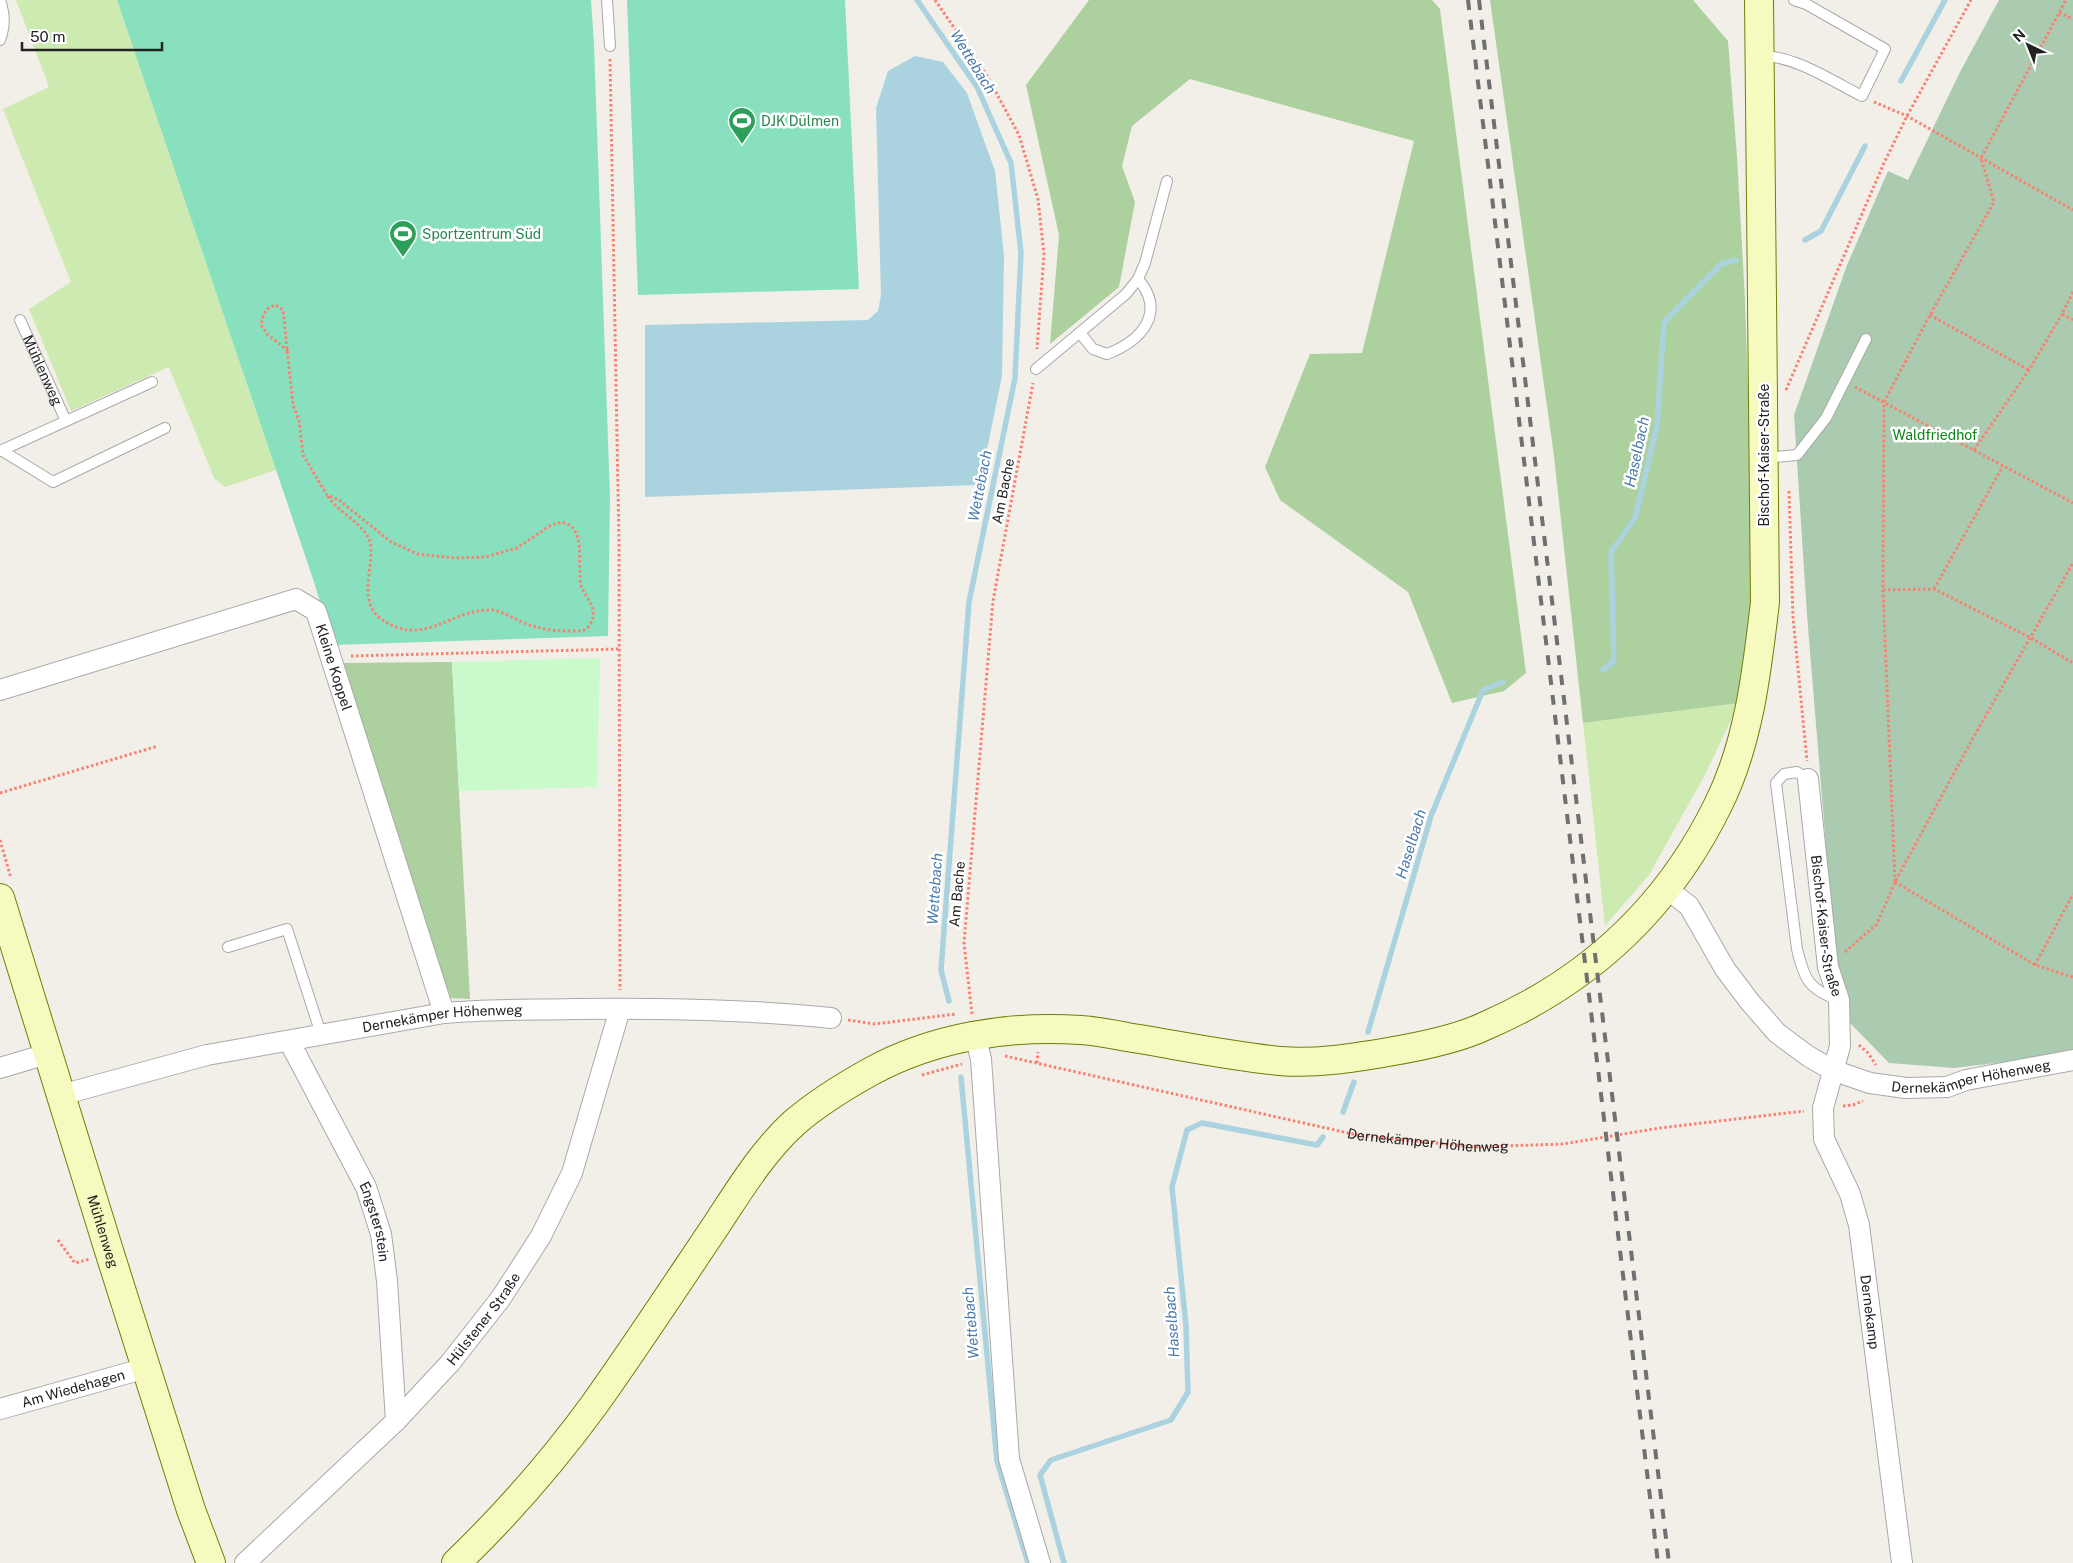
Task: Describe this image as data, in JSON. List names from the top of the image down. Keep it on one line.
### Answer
{"streets":{"street":["Mühlenweg","Bischof-Kaiser-Straße","Kleine Koppel","Dernekämper Höhenweg","Engsterstein","Dernekamp","Hülstener Straße","Am Wiedehagen"],"path":["Am Bache"]},"crossings":[["Mühlenweg","Dernekämper Höhenweg"],["Mühlenweg","Am Wiedehagen"],["Bischof-Kaiser-Straße","Am Bache"],["Bischof-Kaiser-Straße","Dernekämper Höhenweg"],["Bischof-Kaiser-Straße","Dernekamp"],["Am Bache","Dernekämper Höhenweg"],["Kleine Koppel","Dernekämper Höhenweg"],["Dernekämper Höhenweg","Engsterstein"],["Dernekämper Höhenweg","Dernekamp"],["Dernekämper Höhenweg","Hülstener Straße"],["Engsterstein","Hülstener Straße"]],"water":["Wettebach","Haselbach"],"parks":["Waldfriedhof"],"places":{"sports":["DJK Dülmen","Sportzentrum Süd"]},"scale_bar":"50 m","north":"top left"}
